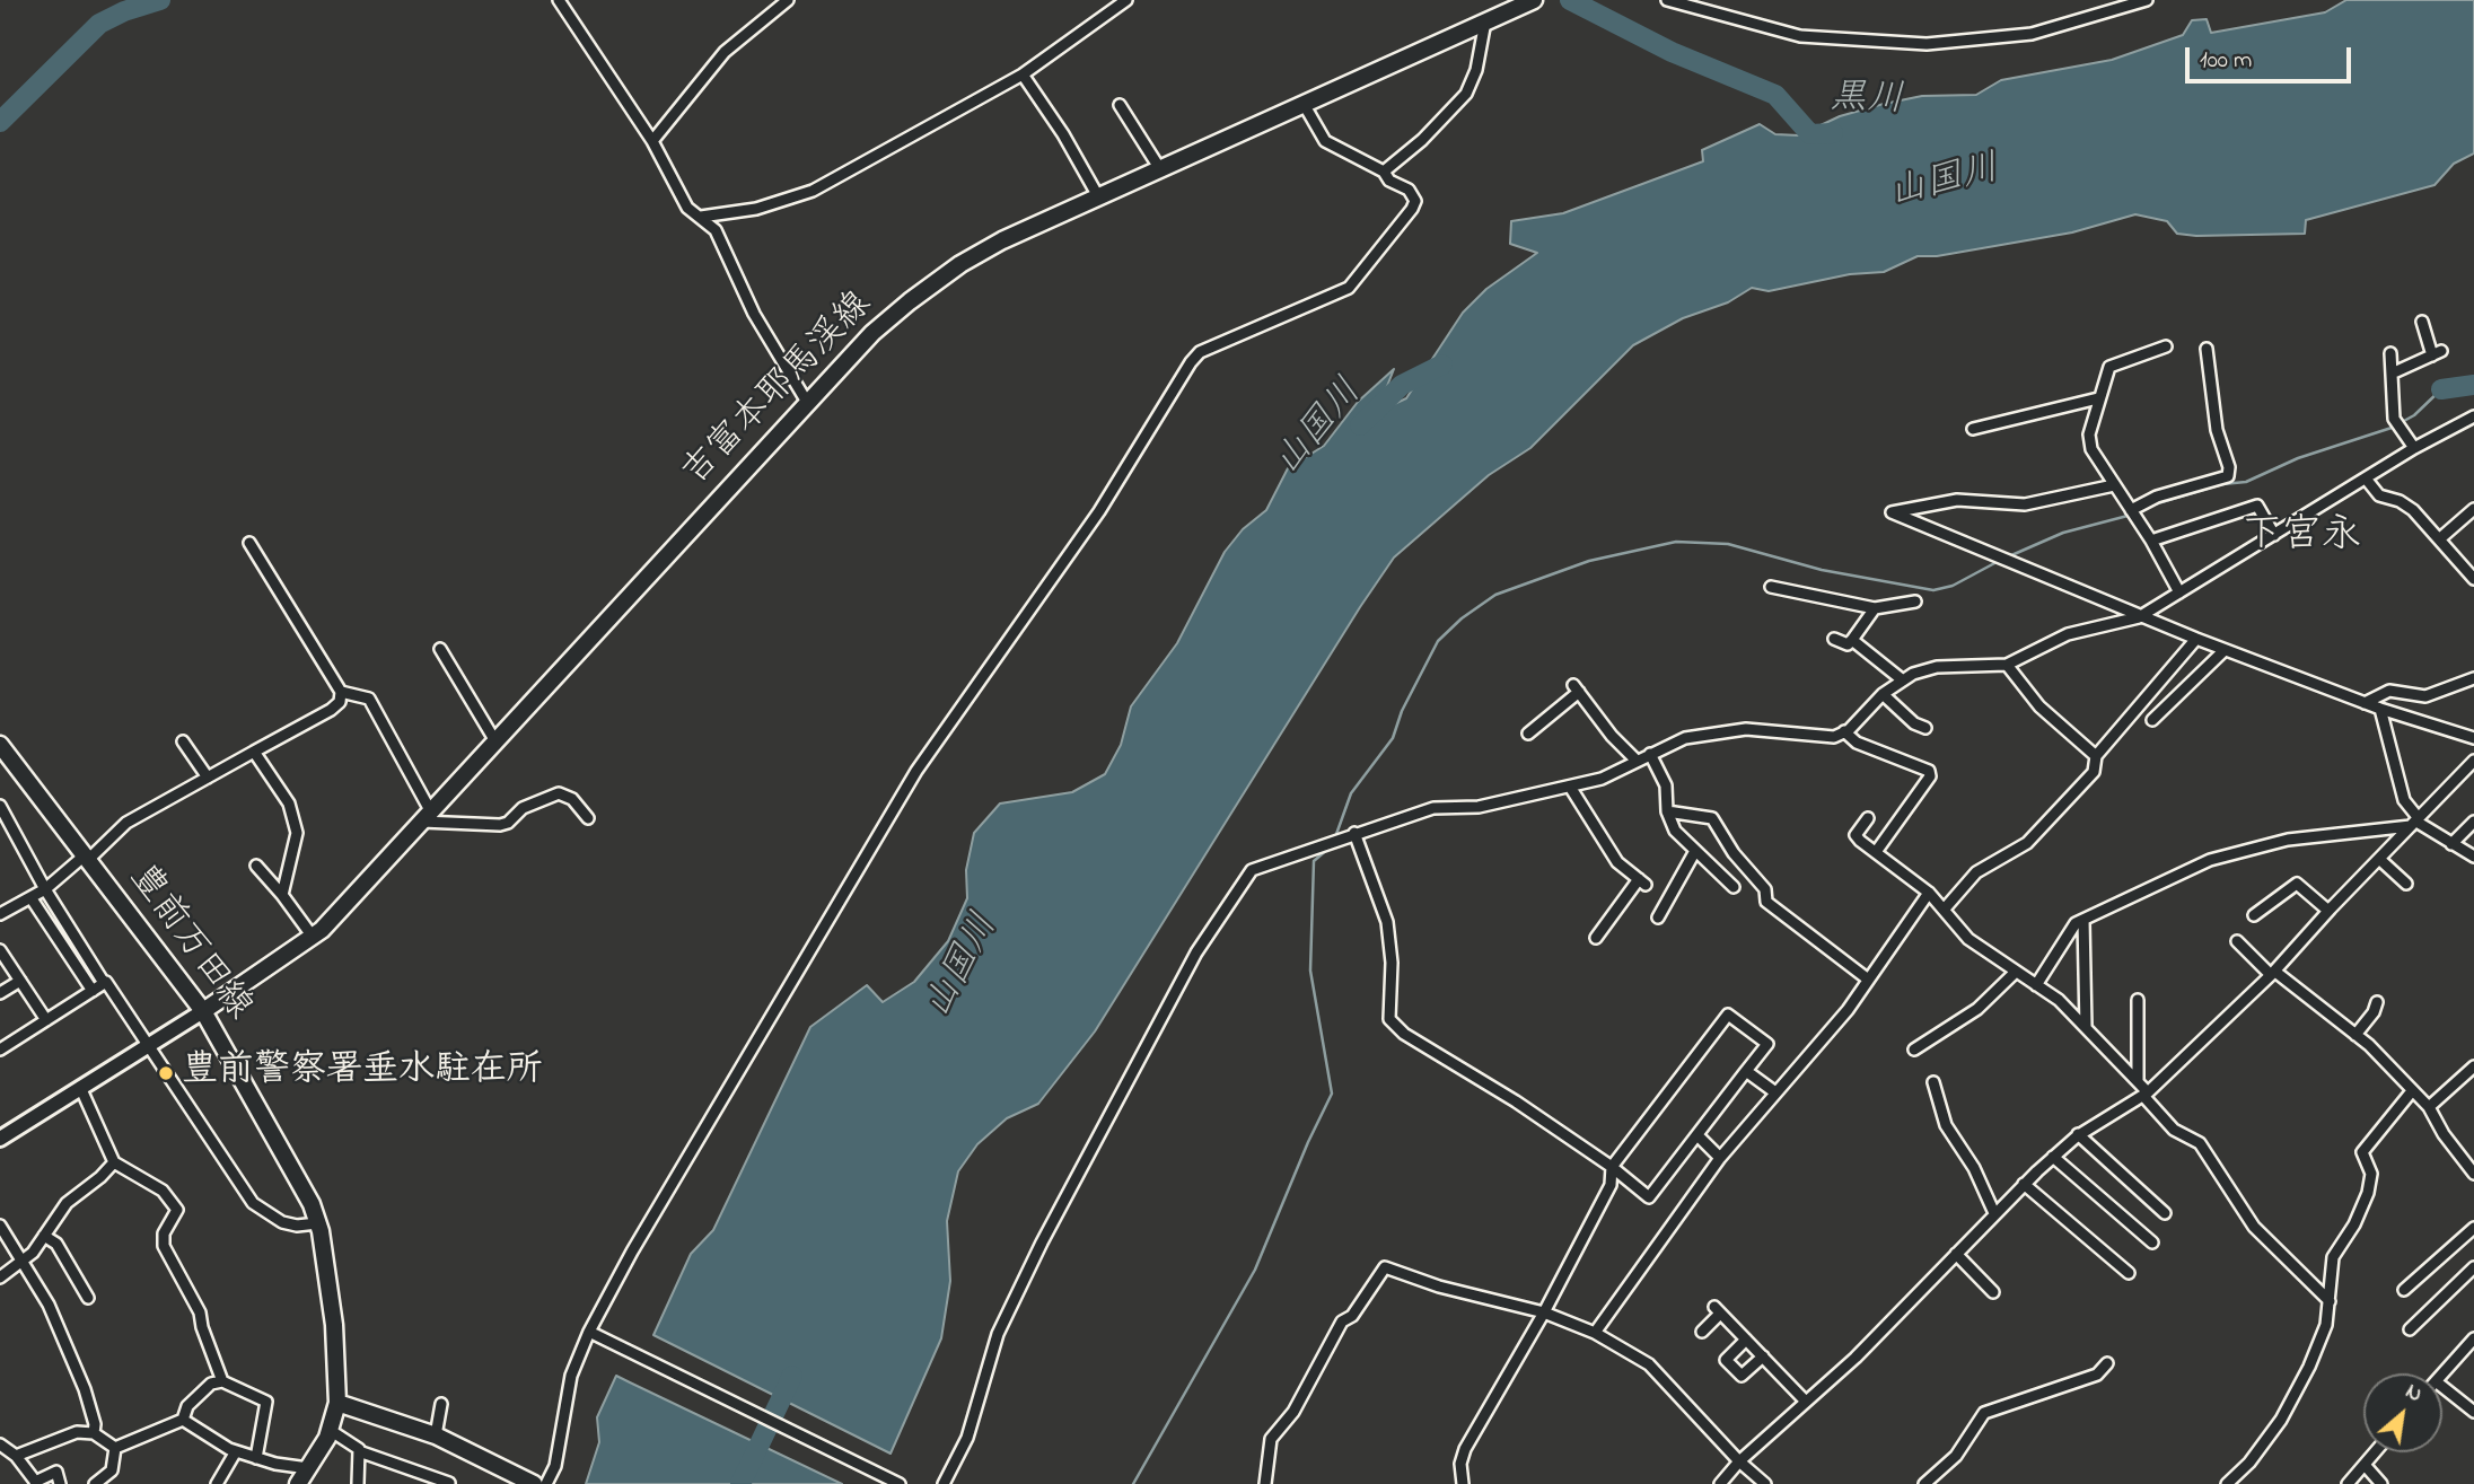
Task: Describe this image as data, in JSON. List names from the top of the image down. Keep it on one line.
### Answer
{"streets":{"main road":["吉富本耶馬渓線","豊前万田線"]},"crossings":[["吉富本耶馬渓線","豊前万田線"]],"districts":["下宮永"],"water":["黒川","山国川"],"places":["豊前警察署垂水駐在所"],"scale_bar":"100 m","north":"top right"}
